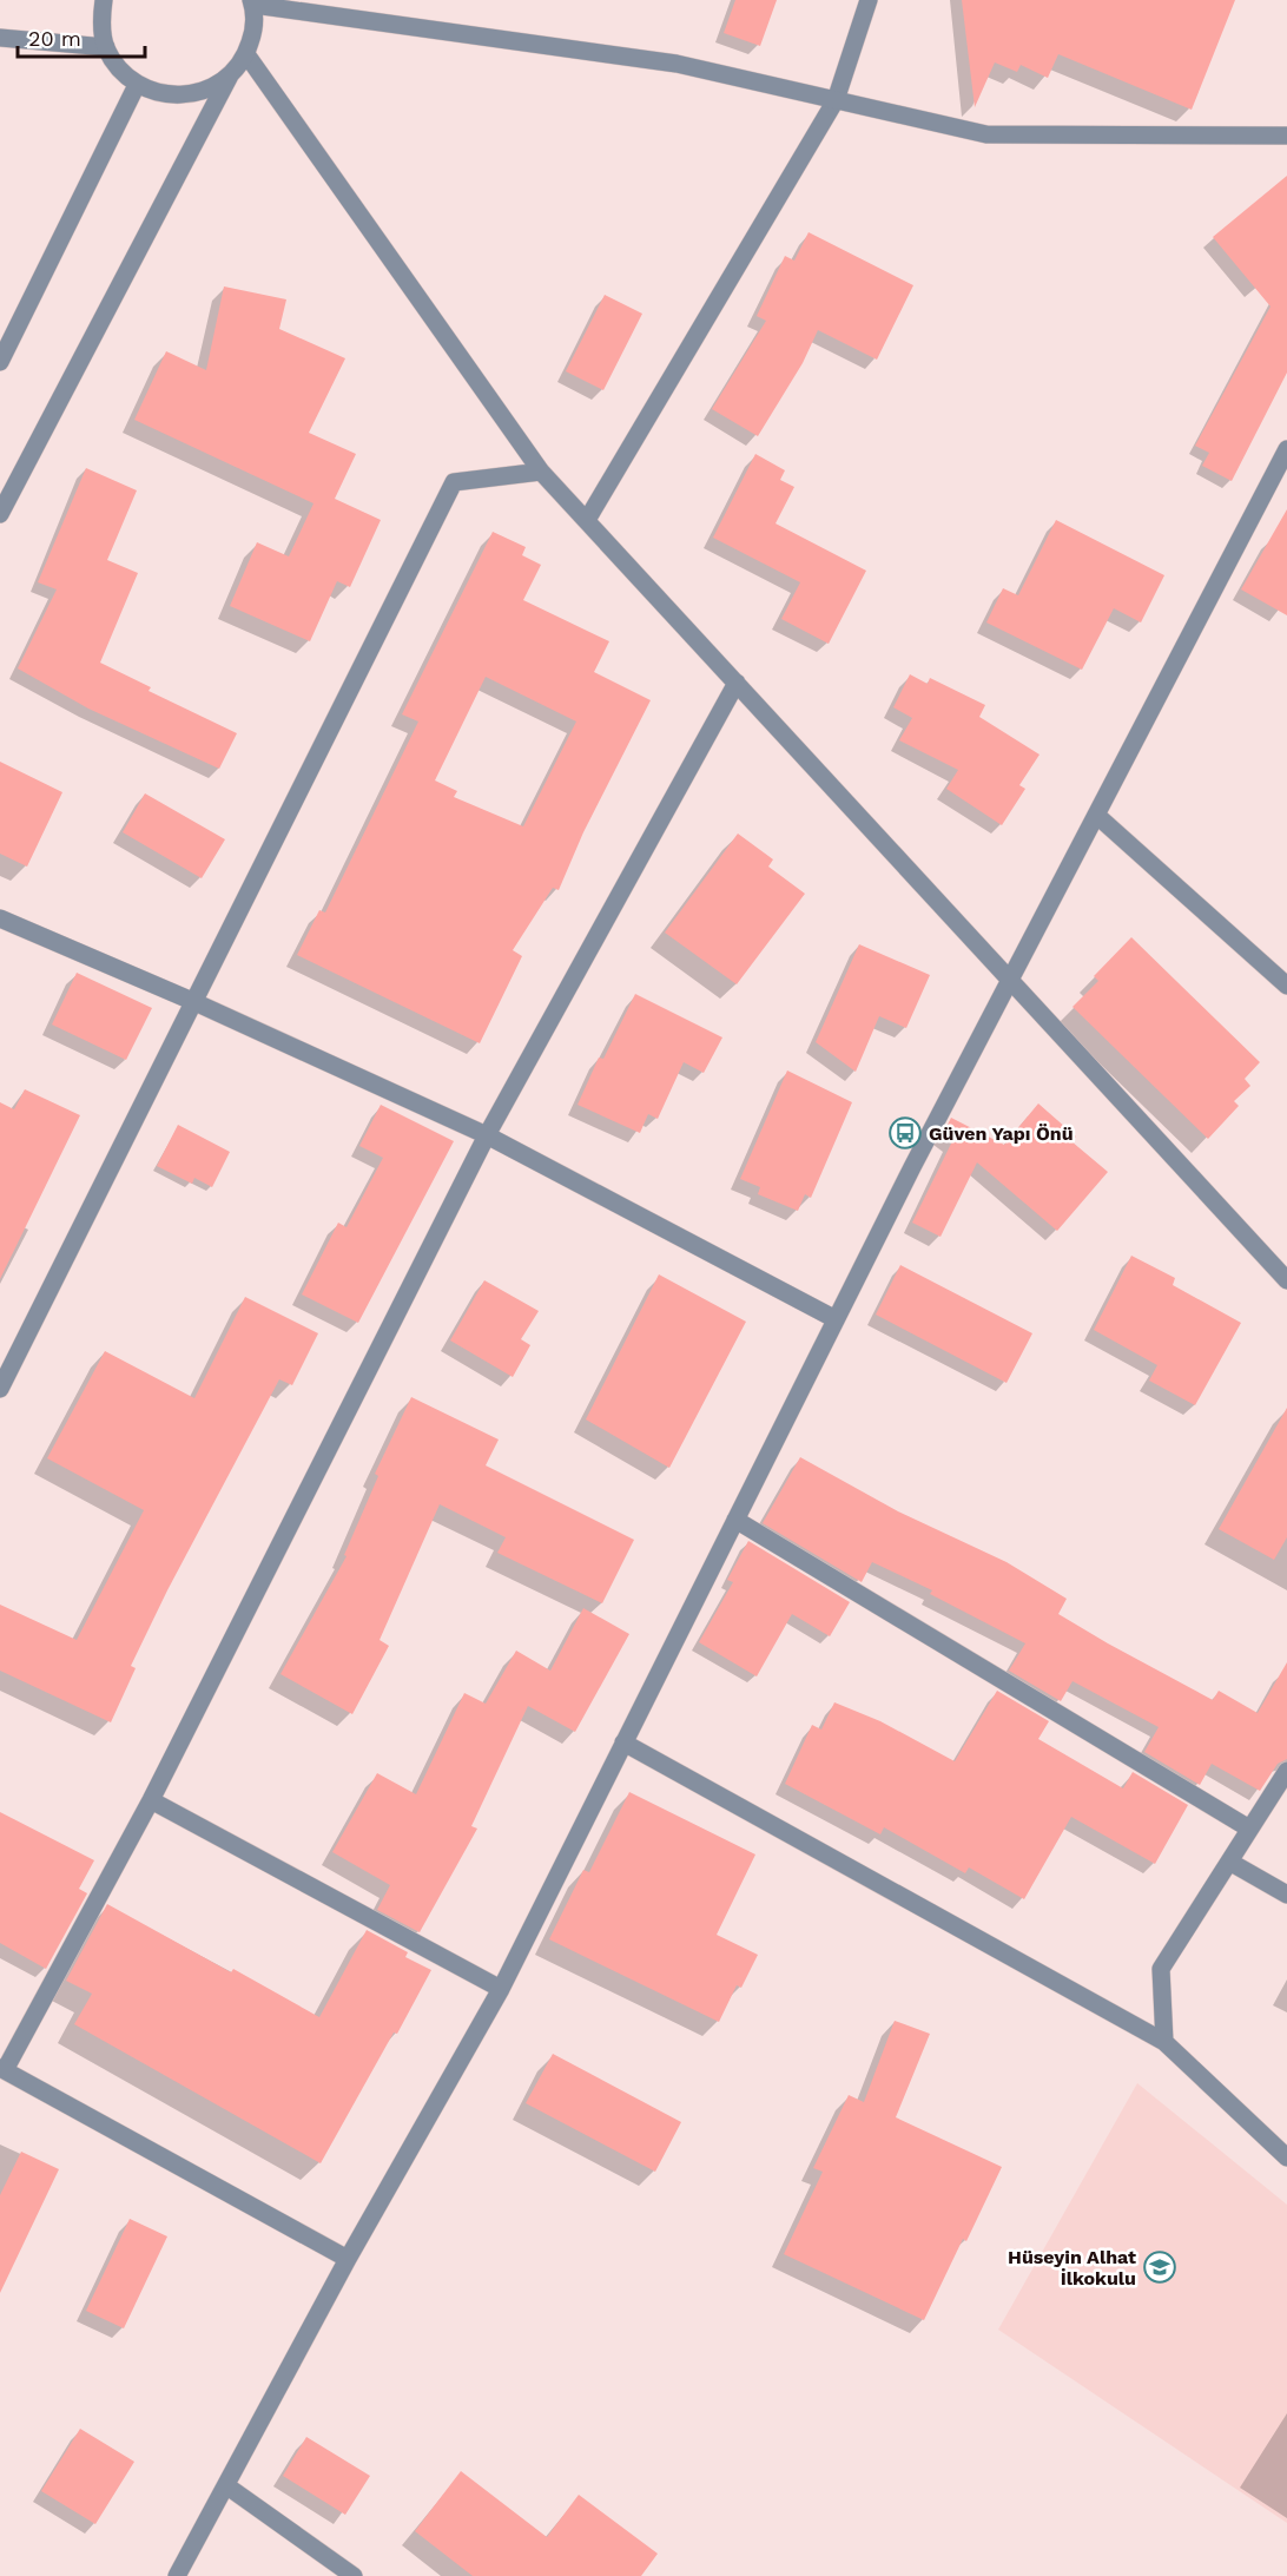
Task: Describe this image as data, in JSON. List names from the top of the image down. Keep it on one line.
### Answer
{"places":{"bus stop":["Güven Yapı Önü"],"school or university":["Hüseyin Alhat İlkokulu"]},"scale_bar":"20 m"}
